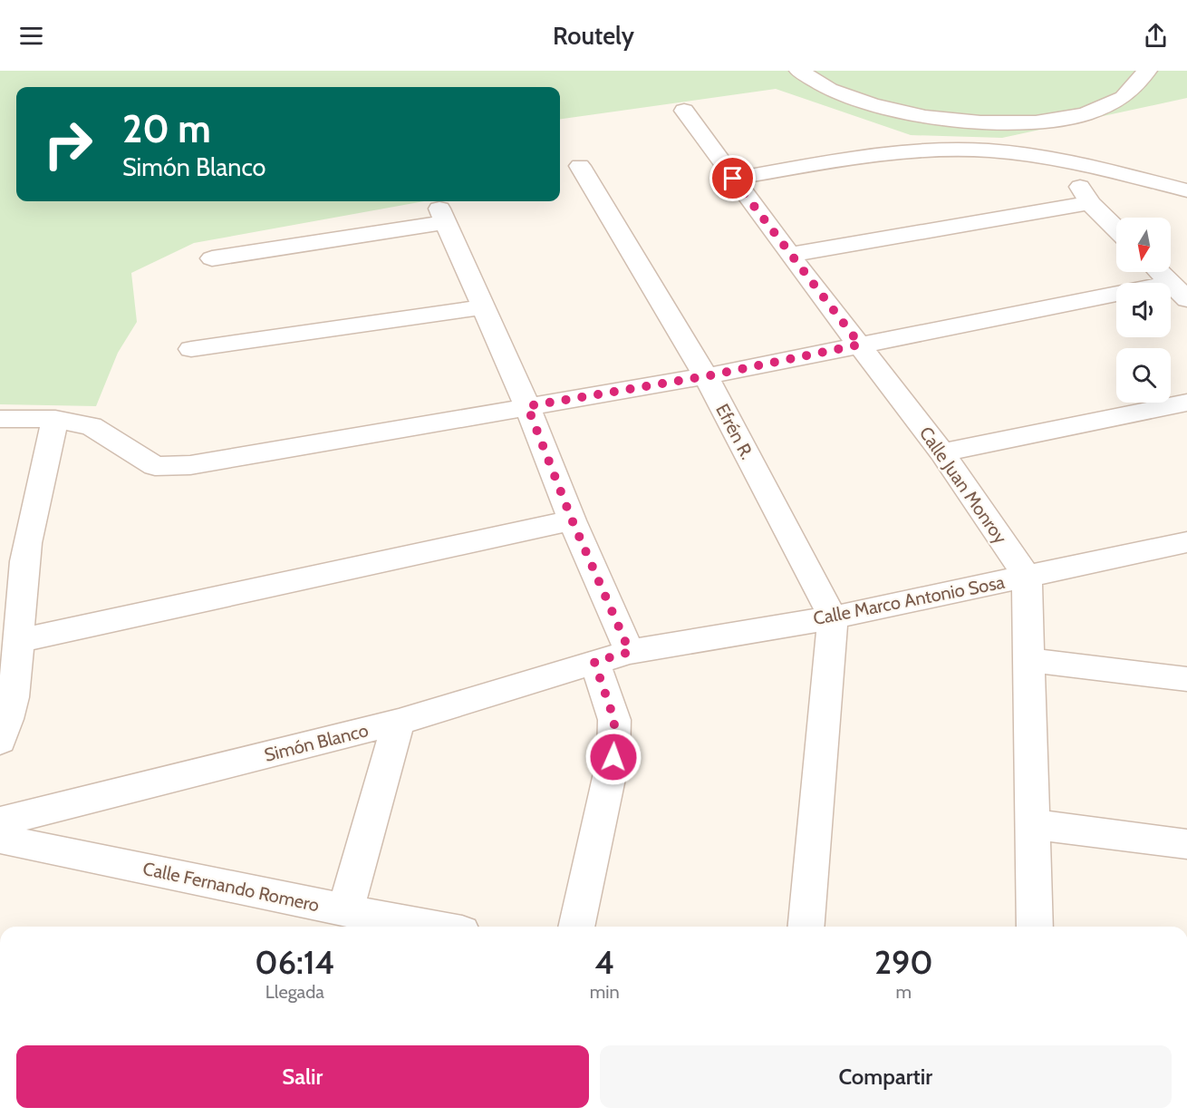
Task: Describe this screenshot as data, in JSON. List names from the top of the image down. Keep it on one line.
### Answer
{"streets":{"street":["Efrén R.","Calle Juan Monroy","Calle Marco Antonio Sosa","Simón Blanco","Calle Fernando Romero"]},"crossings":[["Efrén R.","Calle Marco Antonio Sosa"],["Calle Juan Monroy","Calle Marco Antonio Sosa"],["Calle Marco Antonio Sosa","Simón Blanco"]],"north":"bottom","page":{"header":"Routely","turn":["20 m","Simón Blanco"],"eta":["06:14","Llegada","4","min","290","m"],"buttons":["Salir","Compartir"]}}
